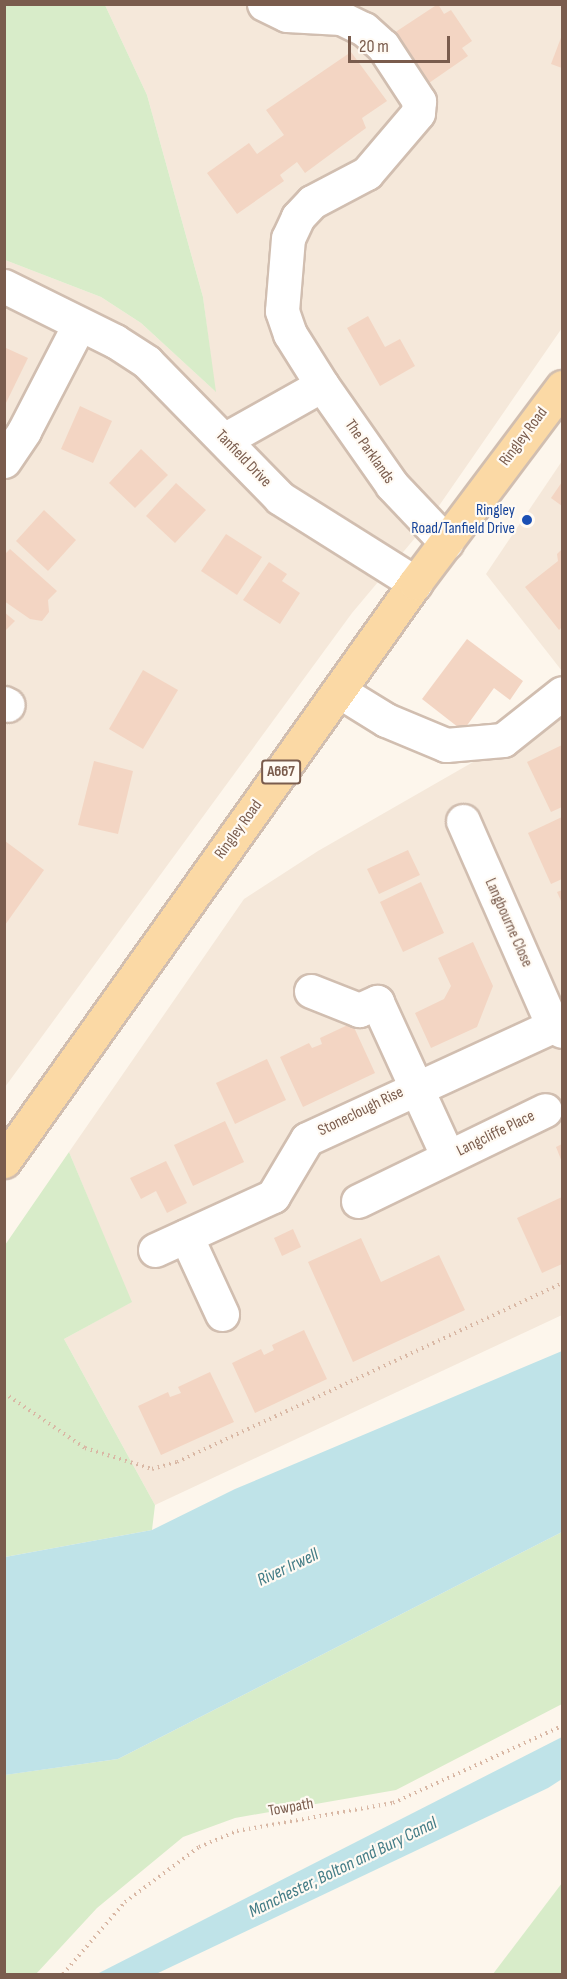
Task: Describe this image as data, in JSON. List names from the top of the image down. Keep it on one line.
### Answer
{"streets":{"main road":["Ringley Road","A667"],"street":["The Parklands","Tanfield Drive","Langbourne Close","Stoneclough Rise","Langcliffe Place"],"path":["Towpath"]},"crossings":[["Ringley Road","The Parklands"],["Ringley Road","Tanfield Drive"],["Langbourne Close","Stoneclough Rise"],["Stoneclough Rise","Langcliffe Place"]],"water":["River Irwell","Manchester, Bolton and Bury Canal"],"places":["Ringley Road/Tanfield Drive"],"scale_bar":"20 m"}
